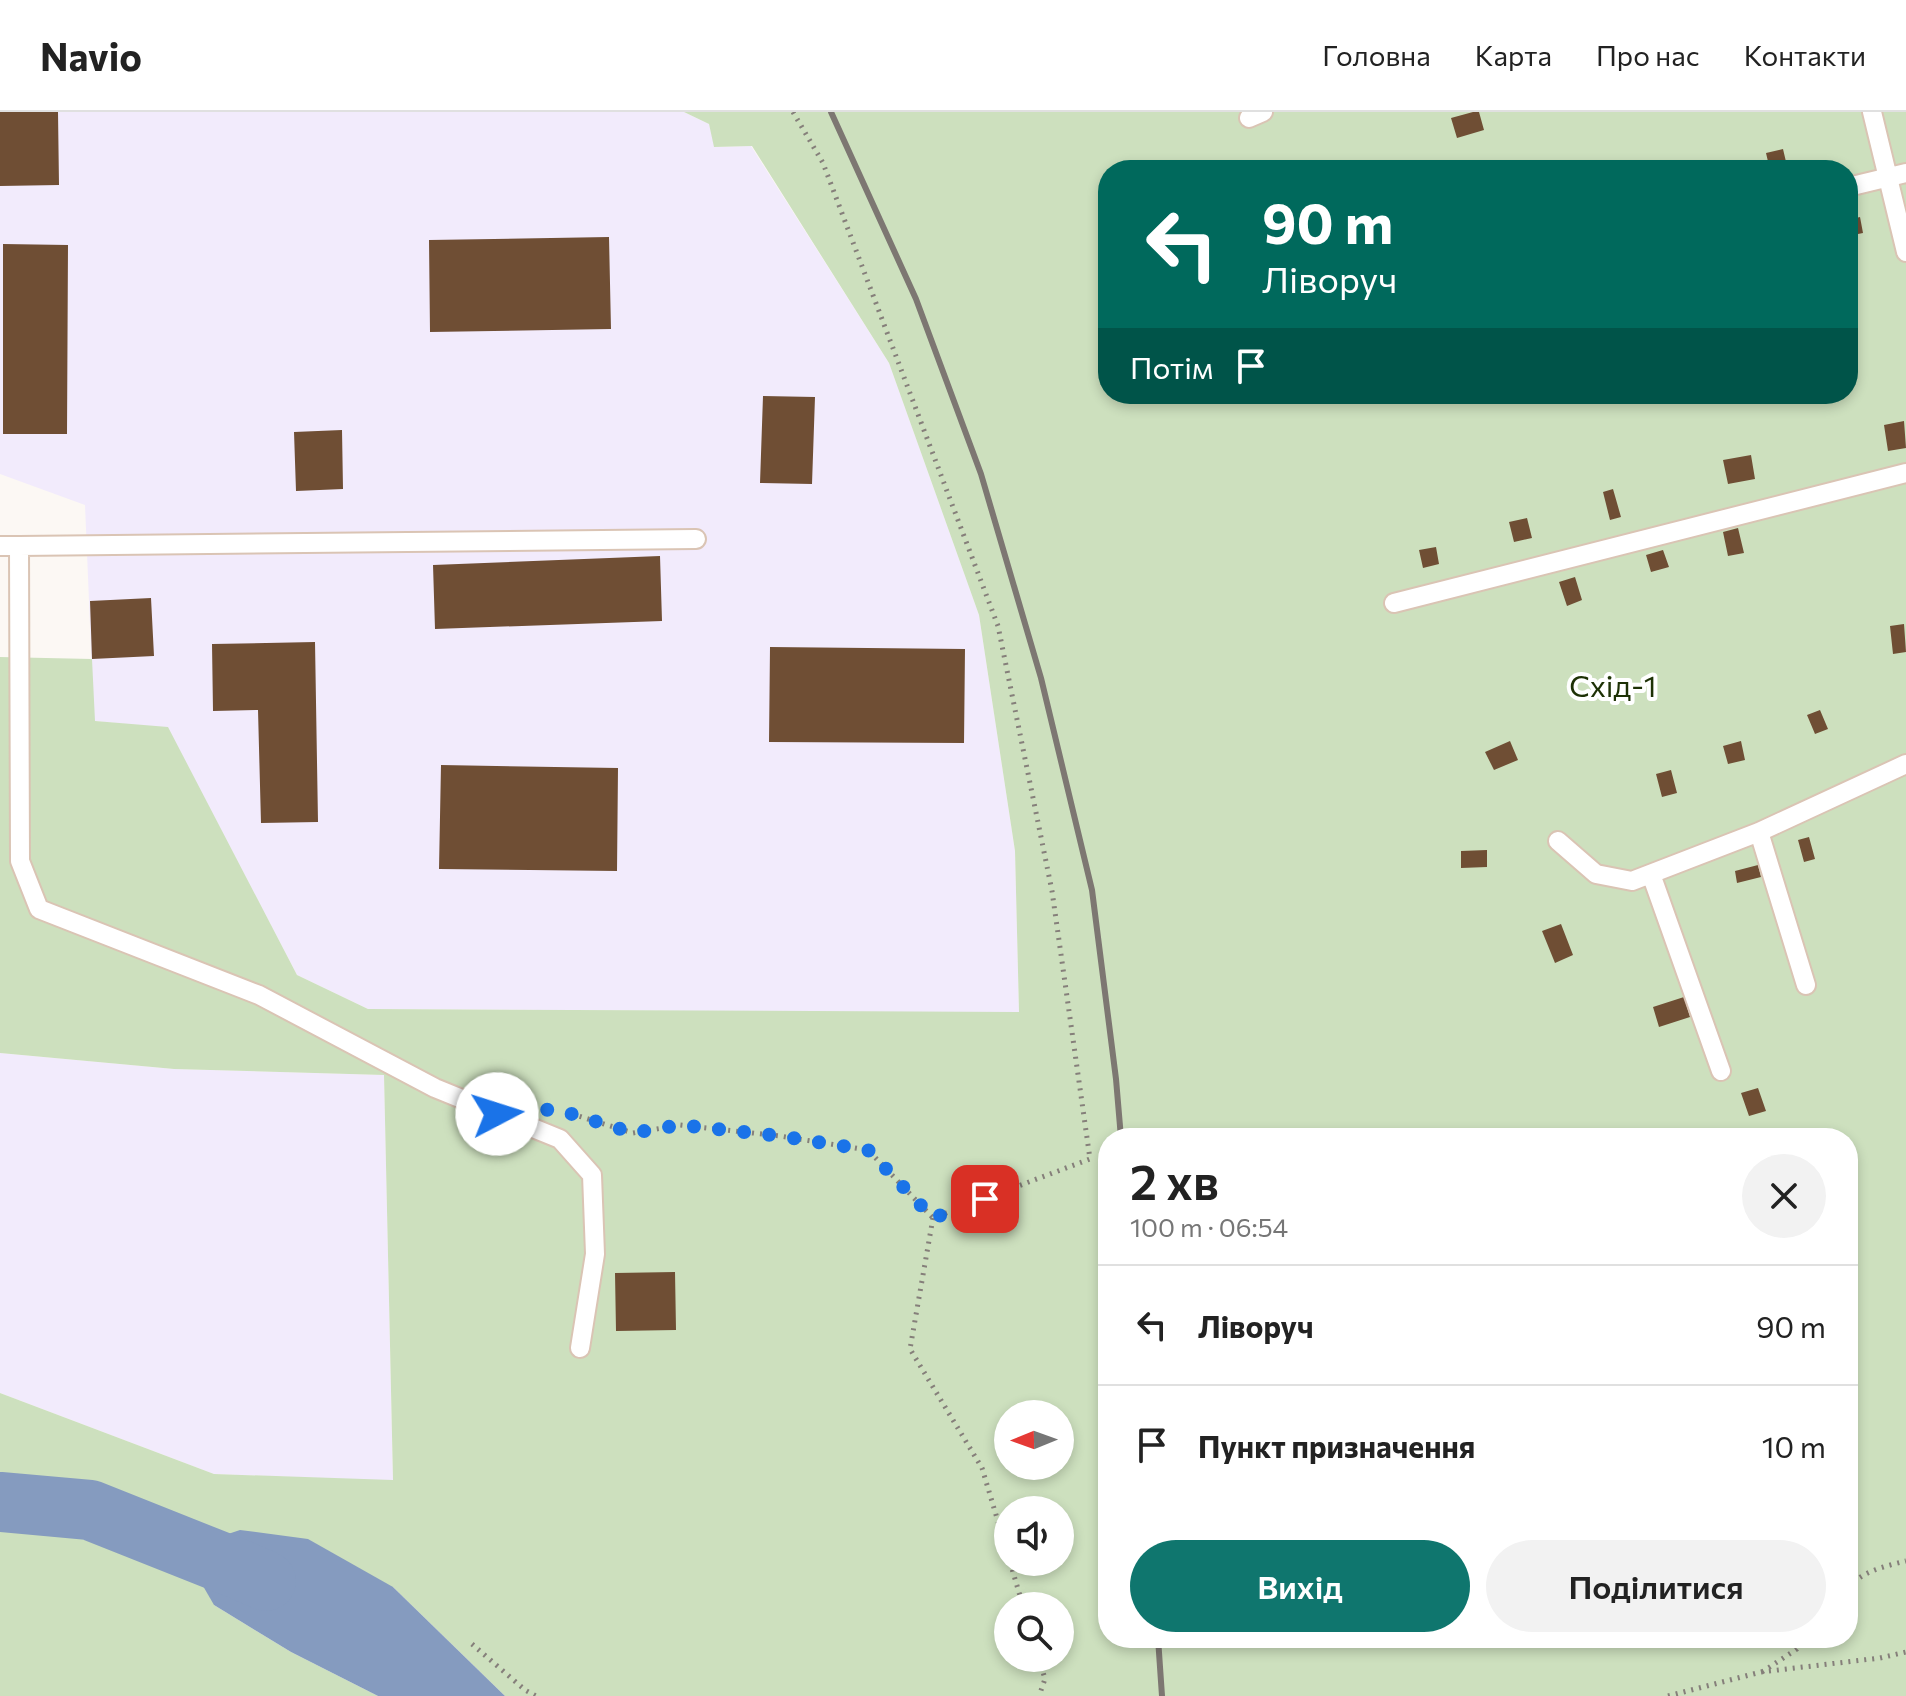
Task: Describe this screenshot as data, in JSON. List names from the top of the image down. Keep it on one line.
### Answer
{"parks":["Схід-1"],"north":"left","page":{"header":"Navio","nav":["Головна","Карта","Про нас","Контакти"],"turn":["90 m","Ліворуч"],"then":"Потім","heading":["2 хв","100 m · 06:54"],"list":[{"name":"Ліворуч","value":"90 m"},{"name":"Пункт призначення","value":"10 m"}],"buttons":["Вихід","Поділитися"]}}
